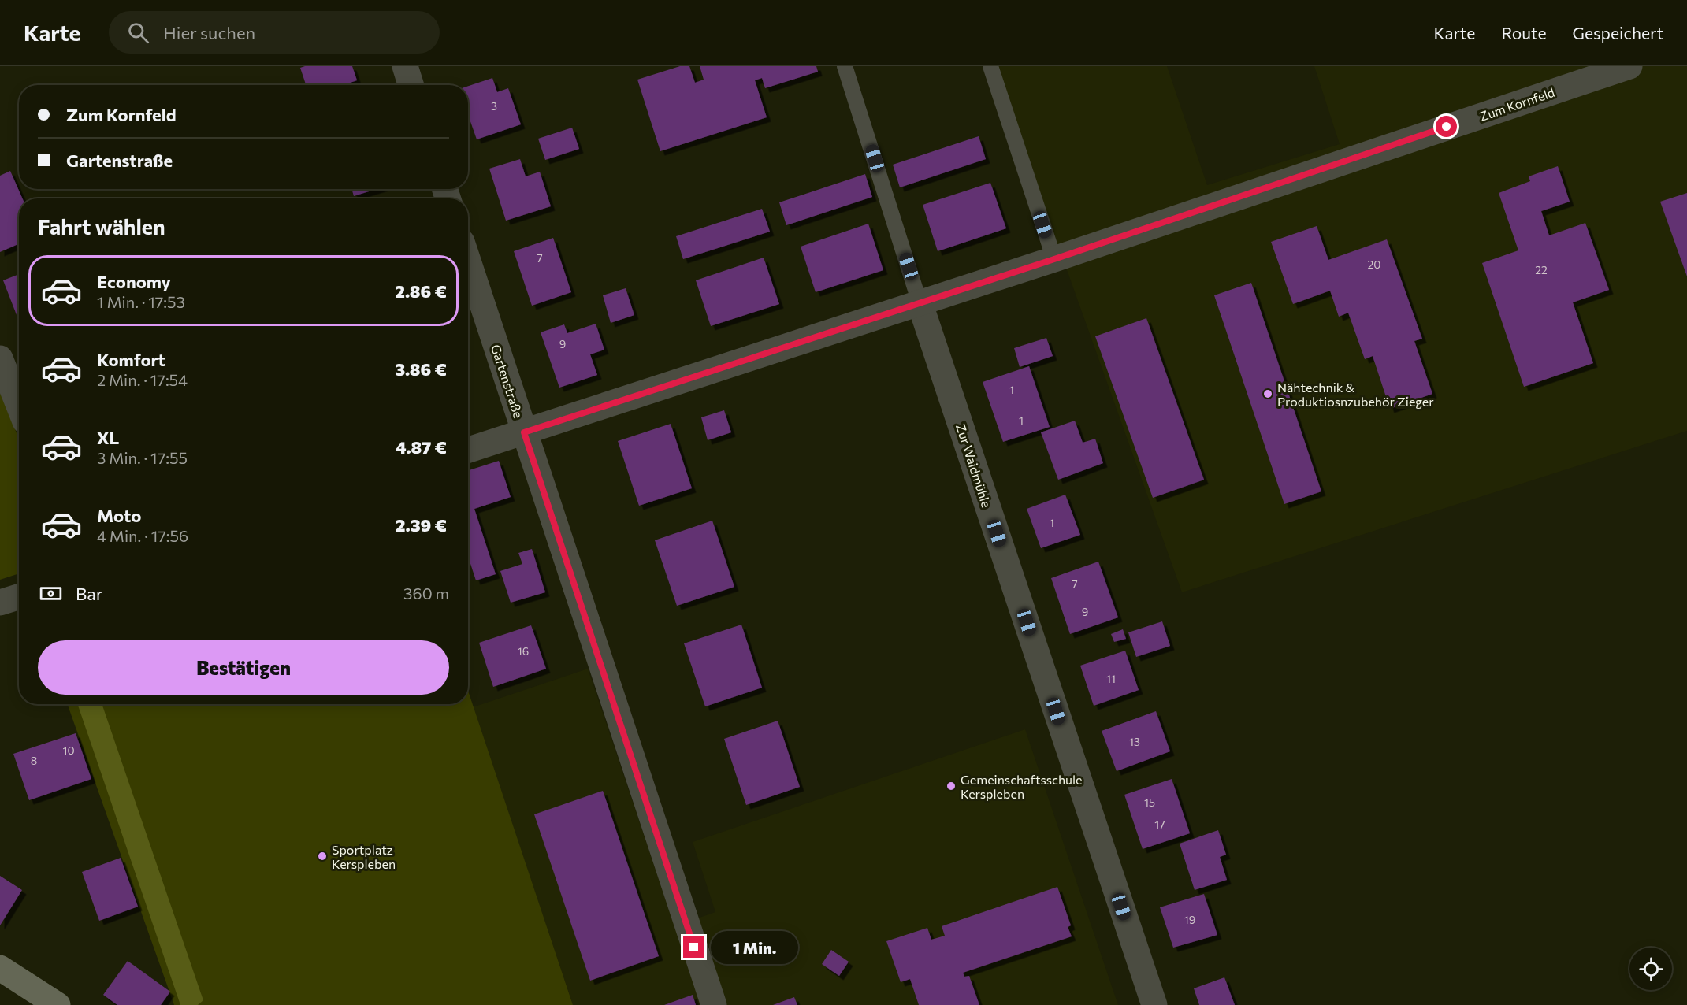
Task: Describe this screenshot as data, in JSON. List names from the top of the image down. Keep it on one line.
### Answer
{"streets":{"street":["Zum Kornfeld","Gartenstraße","Zur Waidmühle"]},"crossings":[["Zum Kornfeld","Gartenstraße"],["Zum Kornfeld","Zur Waidmühle"]],"places":["Nähtechnik & Produktiosnzubehör Zieger","Gemeinschaftsschule Kerspleben","Sportplatz Kerspleben"],"house_numbers":["3","7","20","22","9","1","1","1","7","9","16","11","13","10","8","15","17","19"],"page":{"header":"Karte","search":"Hier suchen","nav":["Karte","Route","Gespeichert"],"banner":["Zum Kornfeld","Gartenstraße"],"heading":"Fahrt wählen","list":[{"name":"Economy","note":"1 Min. · 17:53","value":"2.86 €"},{"name":"Komfort","note":"2 Min. · 17:54","value":"3.86 €"},{"name":"XL","note":"3 Min. · 17:55","value":"4.87 €"},{"name":"Moto","note":"4 Min. · 17:56","value":"2.39 €"}],"pay":["Bar","360 m"],"buttons":"Bestätigen","bubble":"1 Min."}}
